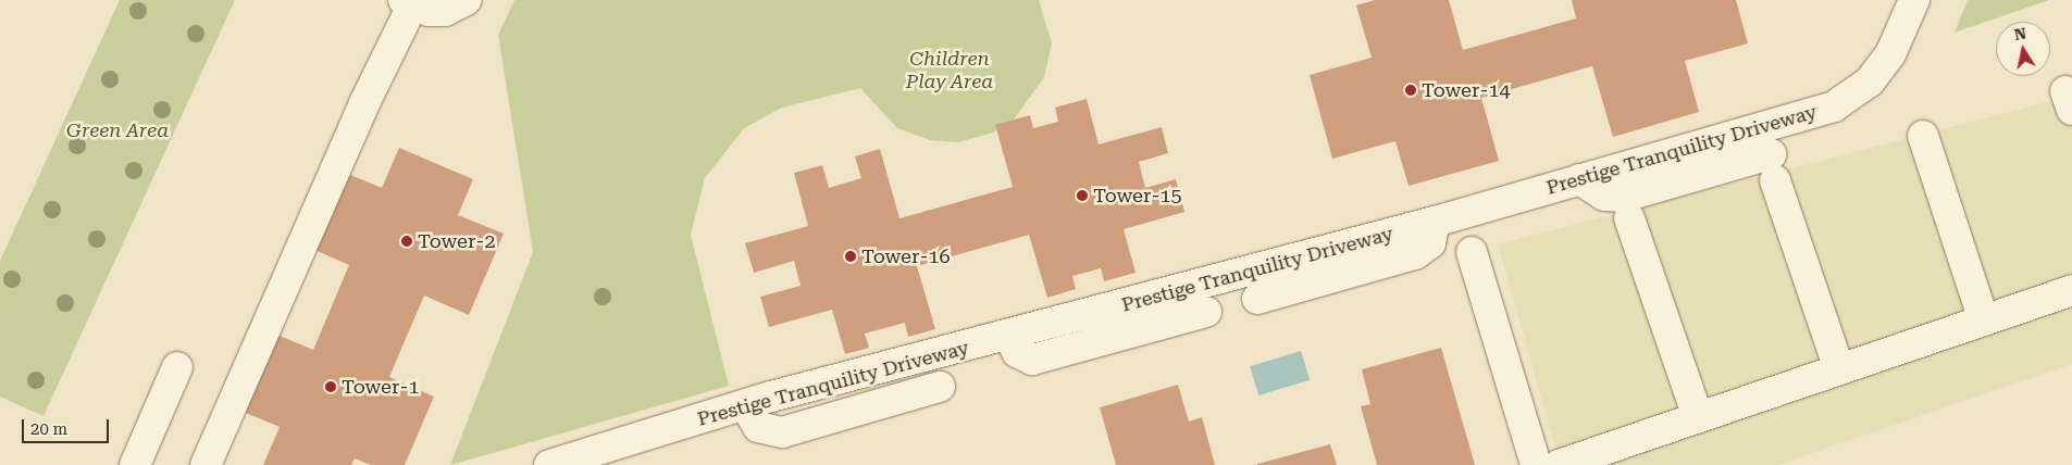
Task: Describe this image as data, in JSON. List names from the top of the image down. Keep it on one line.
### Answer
{"streets":{"street":["Prestige Tranquility Driveway"]},"parks":["Children Play Area","Green Area"],"places":["Tower-14","Tower-15","Tower-2","Tower-16","Tower-1"],"scale_bar":"20 m","north":"top"}
